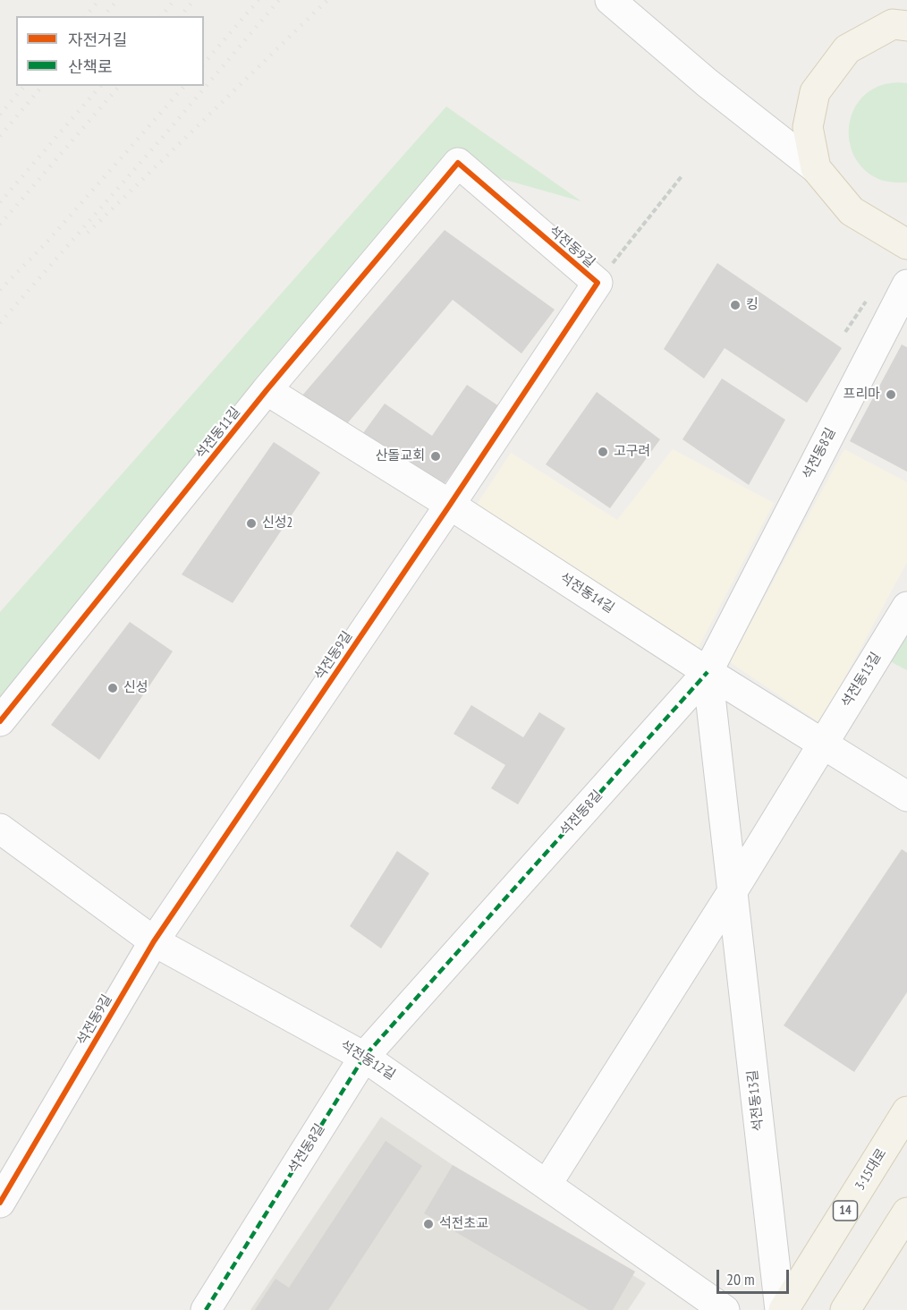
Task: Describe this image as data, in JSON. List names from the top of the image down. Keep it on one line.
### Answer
{"streets":{"main road":["3·15대로","14"],"street":["석전동9길","석전동11길","석전동8길","석전동14길","석전동13길","석전동12길"]},"crossings":[["석전동9길","석전동11길"],["석전동9길","석전동14길"],["석전동9길","석전동12길"],["석전동11길","석전동14길"],["석전동8길","석전동14길"],["석전동8길","석전동13길"],["석전동8길","석전동12길"],["석전동14길","석전동13길"],["석전동13길","석전동12길"]],"places":["킹","프리마","고구려","산돌교회","신성2","신성","석전초교"],"legend":["자전거길","산책로"],"scale_bar":"20 m"}
